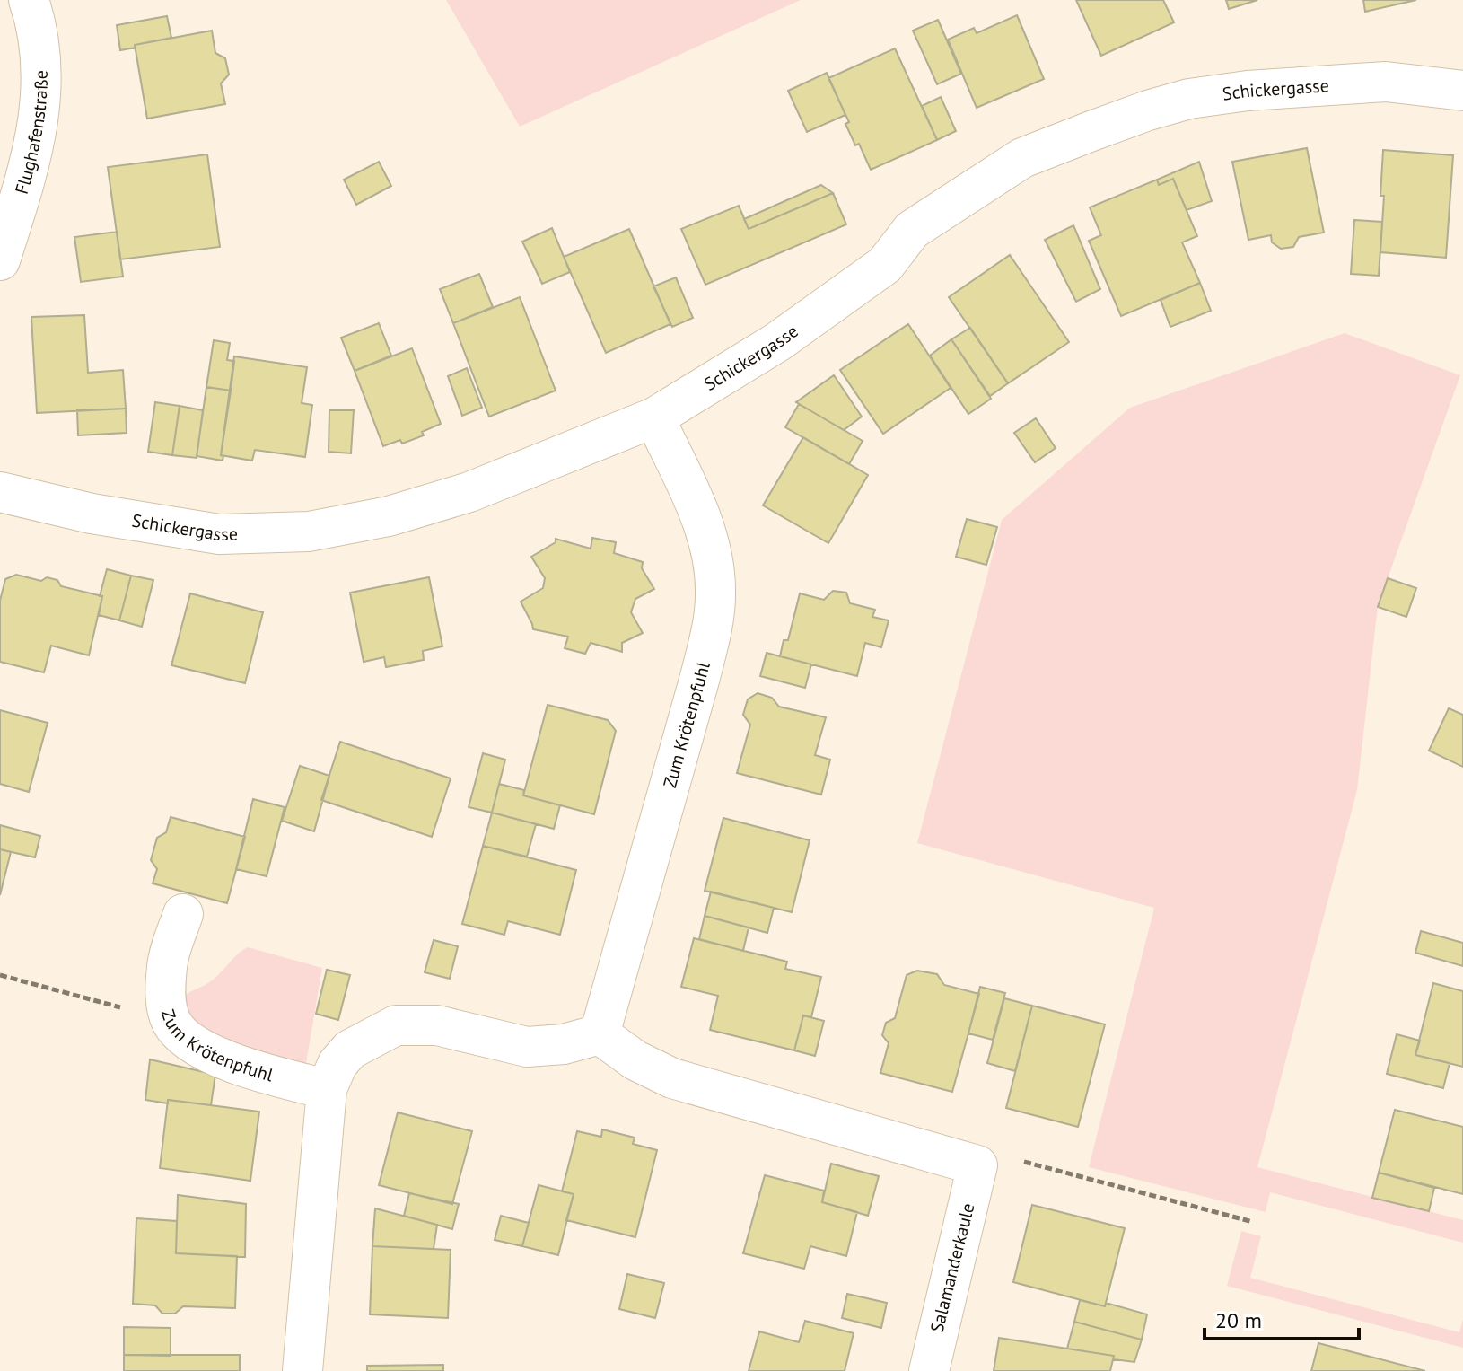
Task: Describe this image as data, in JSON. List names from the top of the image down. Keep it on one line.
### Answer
{"streets":{"street":["Schickergasse","Flughafenstraße","Zum Krötenpfuhl","Salamanderkaule"]},"crossings":[["Schickergasse","Zum Krötenpfuhl"]],"scale_bar":"20 m"}
